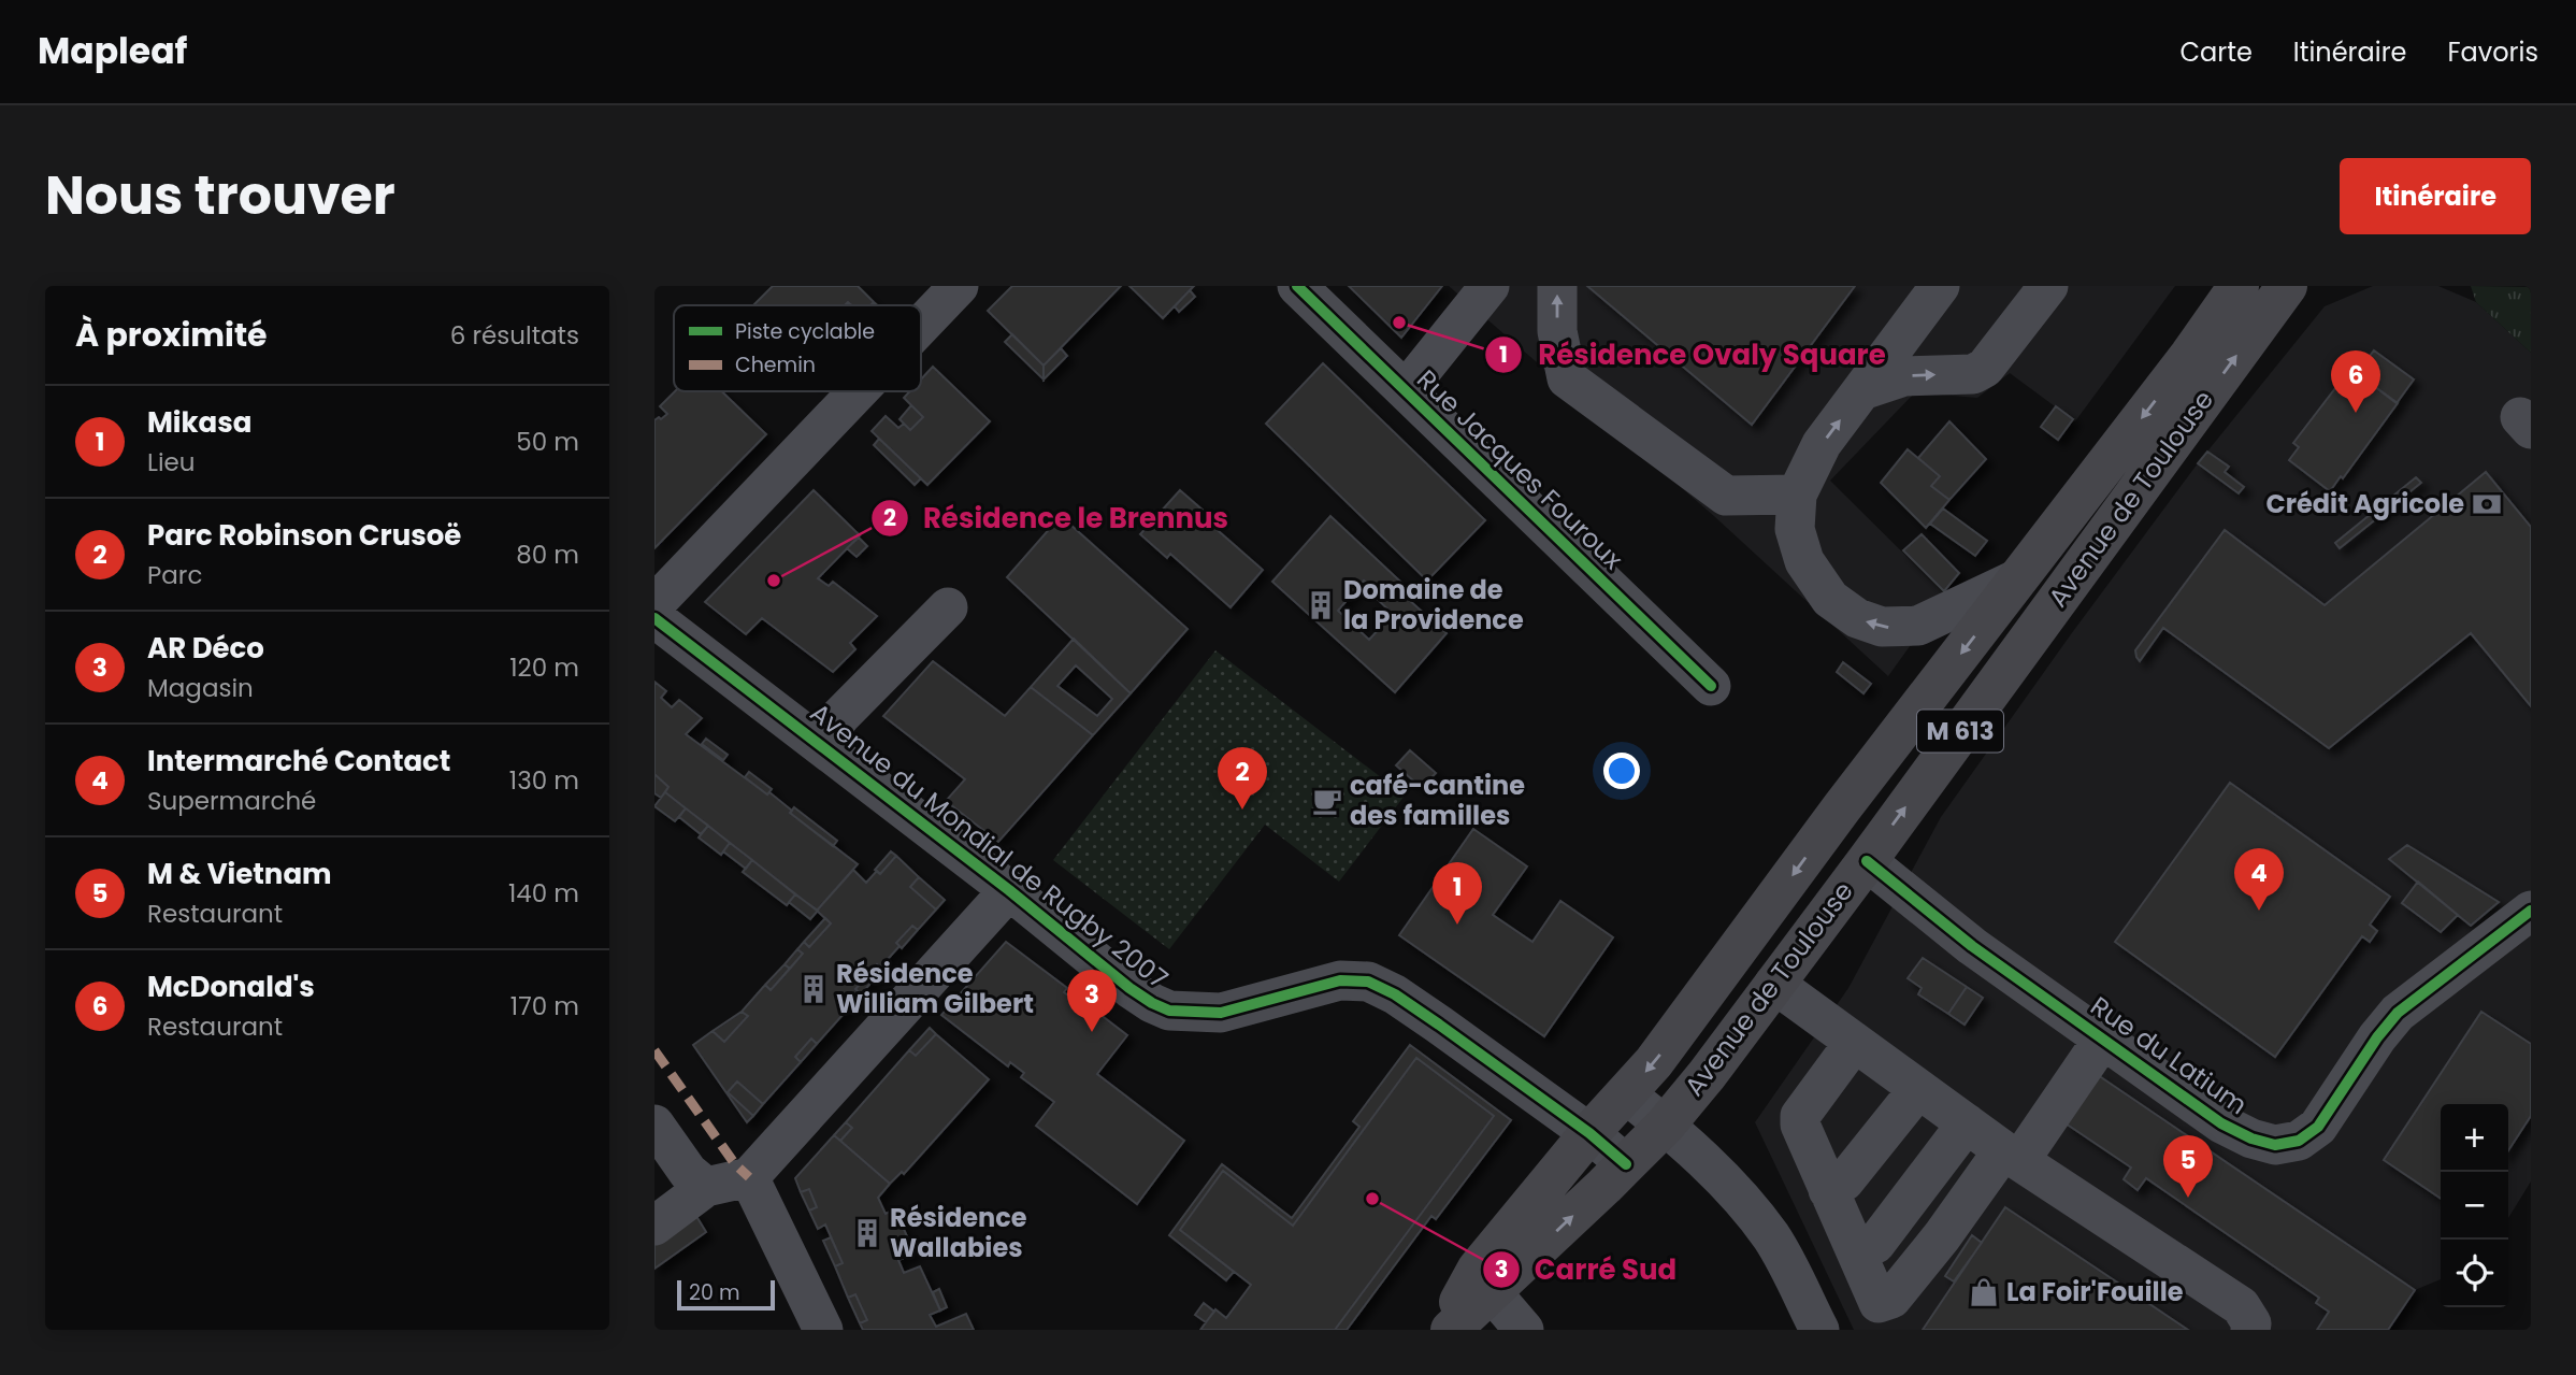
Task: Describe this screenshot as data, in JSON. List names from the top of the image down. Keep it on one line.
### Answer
{"streets":{"main road":["Avenue de Toulouse","M 613"],"street":["Rue Jacques Fouroux","Avenue du Mondial de Rugby 2007","Rue du Latium"]},"crossings":[["Avenue de Toulouse","Avenue du Mondial de Rugby 2007"],["Avenue de Toulouse","Rue du Latium"]],"places":{"other":["Résidence Ovaly Square","Résidence le Brennus","Carré Sud"],"bank":["Crédit Agricole"],"building":["Domaine de la Providence","Résidence William Gilbert","Résidence Wallabies"],"cafe":["café-cantine des familles"],"shop":["La Foir'Fouille"]},"legend":["Piste cyclable","Chemin"],"scale_bar":"20 m","page":{"header":"Mapleaf","nav":["Carte","Itinéraire","Favoris"],"title":"Nous trouver","buttons":"Itinéraire","heading":["À proximité","6 résultats"],"pins":["6","2","4","1","3","5"],"list":[{"mark":"1","name":"Mikasa","note":"Lieu","value":"50 m"},{"mark":"2","name":"Parc Robinson Crusoë","note":"Parc","value":"80 m"},{"mark":"3","name":"AR Déco","note":"Magasin","value":"120 m"},{"mark":"4","name":"Intermarché Contact","note":"Supermarché","value":"130 m"},{"mark":"5","name":"M & Vietnam","note":"Restaurant","value":"140 m"},{"mark":"6","name":"McDonald's","note":"Restaurant","value":"170 m"}],"map_buttons":["+","−"],"scale":"20 m"}}
